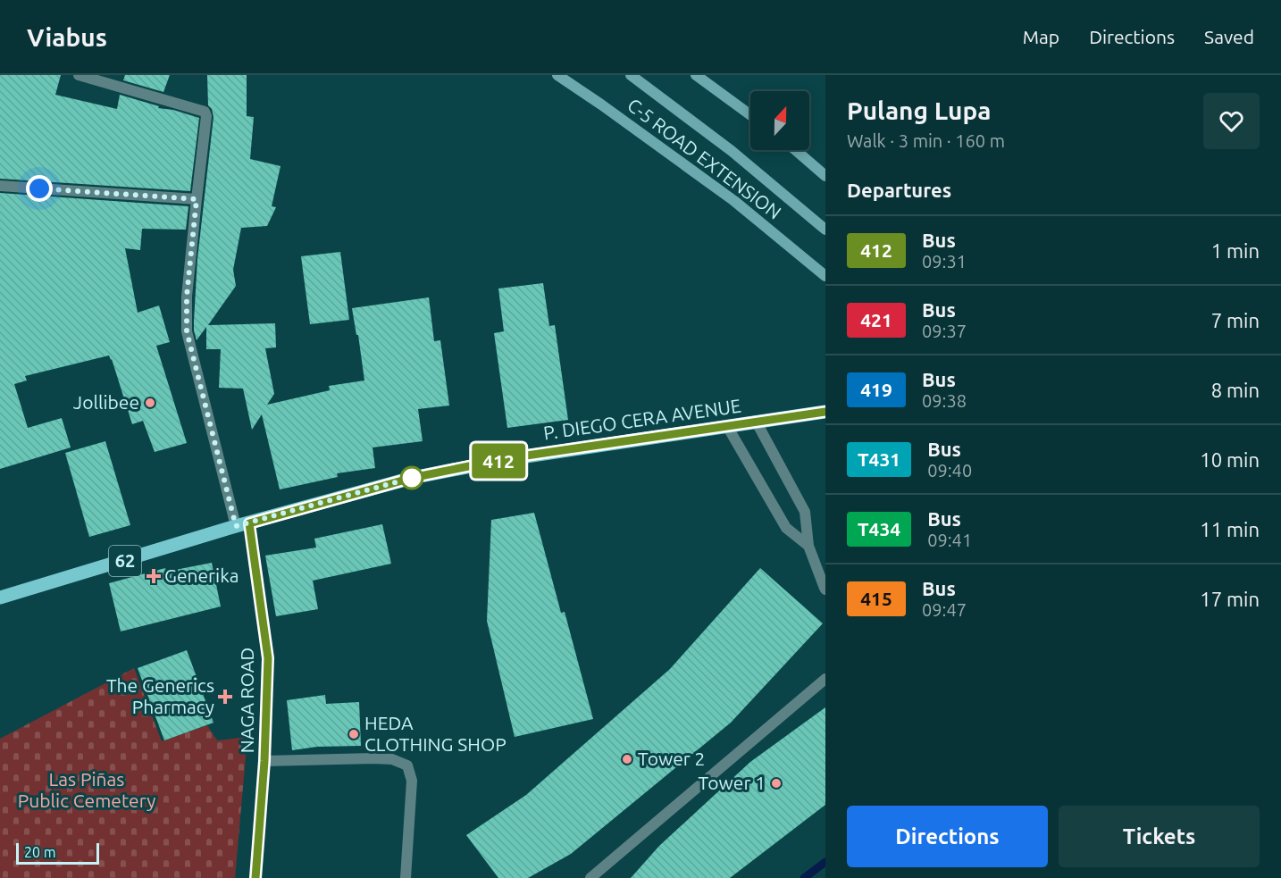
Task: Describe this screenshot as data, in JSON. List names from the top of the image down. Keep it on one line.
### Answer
{"streets":{"main road":["C-5 ROAD EXTENSION","P. DIEGO CERA AVENUE","62","NAGA ROAD"]},"crossings":[["P. DIEGO CERA AVENUE","NAGA ROAD"]],"parks":["Las Piñas Public Cemetery"],"places":{"other":["Jollibee","HEDA CLOTHING SHOP","Tower 2","Tower 1"],"health":["Generika","The Generics Pharmacy"]},"lines":["bus line 412"],"scale_bar":"20 m","north":"top","page":{"header":"Viabus","nav":["Map","Directions","Saved"],"on_map":"412","heading":[["Pulang Lupa","Walk · 3 min · 160 m"],"Departures"],"list":[{"mark":"412","name":"Bus","note":"09:31","value":"1 min"},{"mark":"421","name":"Bus","note":"09:37","value":"7 min"},{"mark":"419","name":"Bus","note":"09:38","value":"8 min"},{"mark":"T431","name":"Bus","note":"09:40","value":"10 min"},{"mark":"T434","name":"Bus","note":"09:41","value":"11 min"},{"mark":"415","name":"Bus","note":"09:47","value":"17 min"}],"buttons":["Directions","Tickets"],"scale":"20 m"}}
